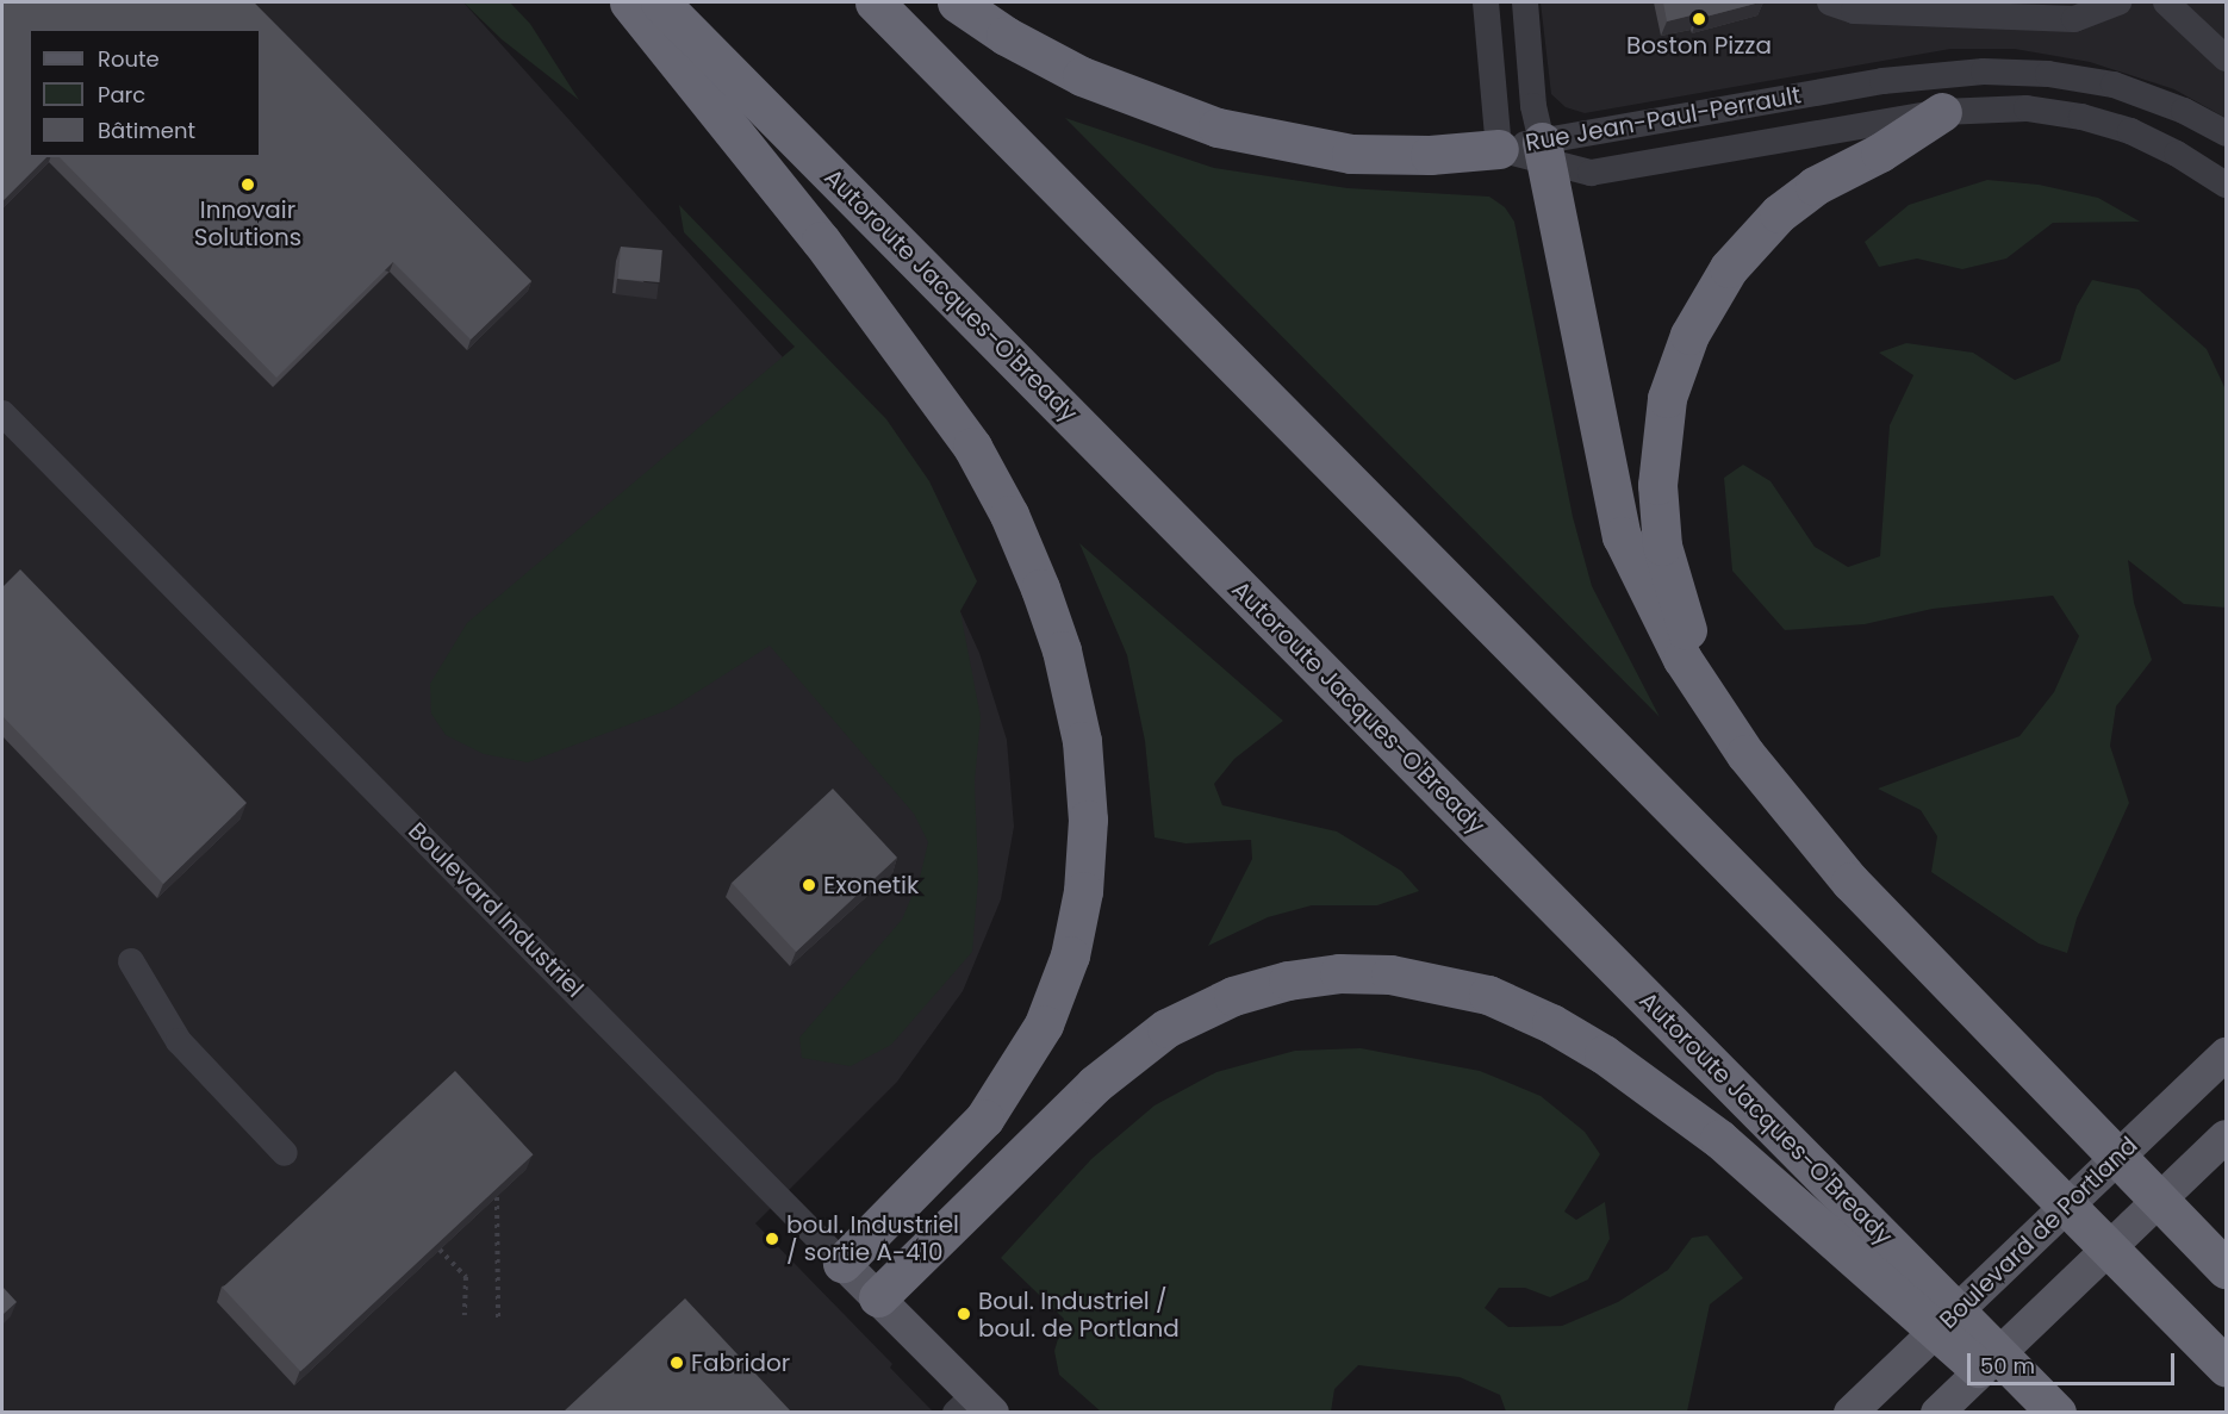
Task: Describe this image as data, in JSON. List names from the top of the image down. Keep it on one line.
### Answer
{"streets":{"highway":["Autoroute Jacques-O'Bready"],"main road":["Boulevard Industriel","Boulevard de Portland"],"street":["Rue Jean-Paul-Perrault"]},"places":["Boston Pizza","Innovair Solutions","Exonetik","boul. Industriel / sortie A-410","Boul. Industriel / boul. de Portland","Fabridor"],"legend":["Route","Parc","Bâtiment"],"scale_bar":"50 m"}
